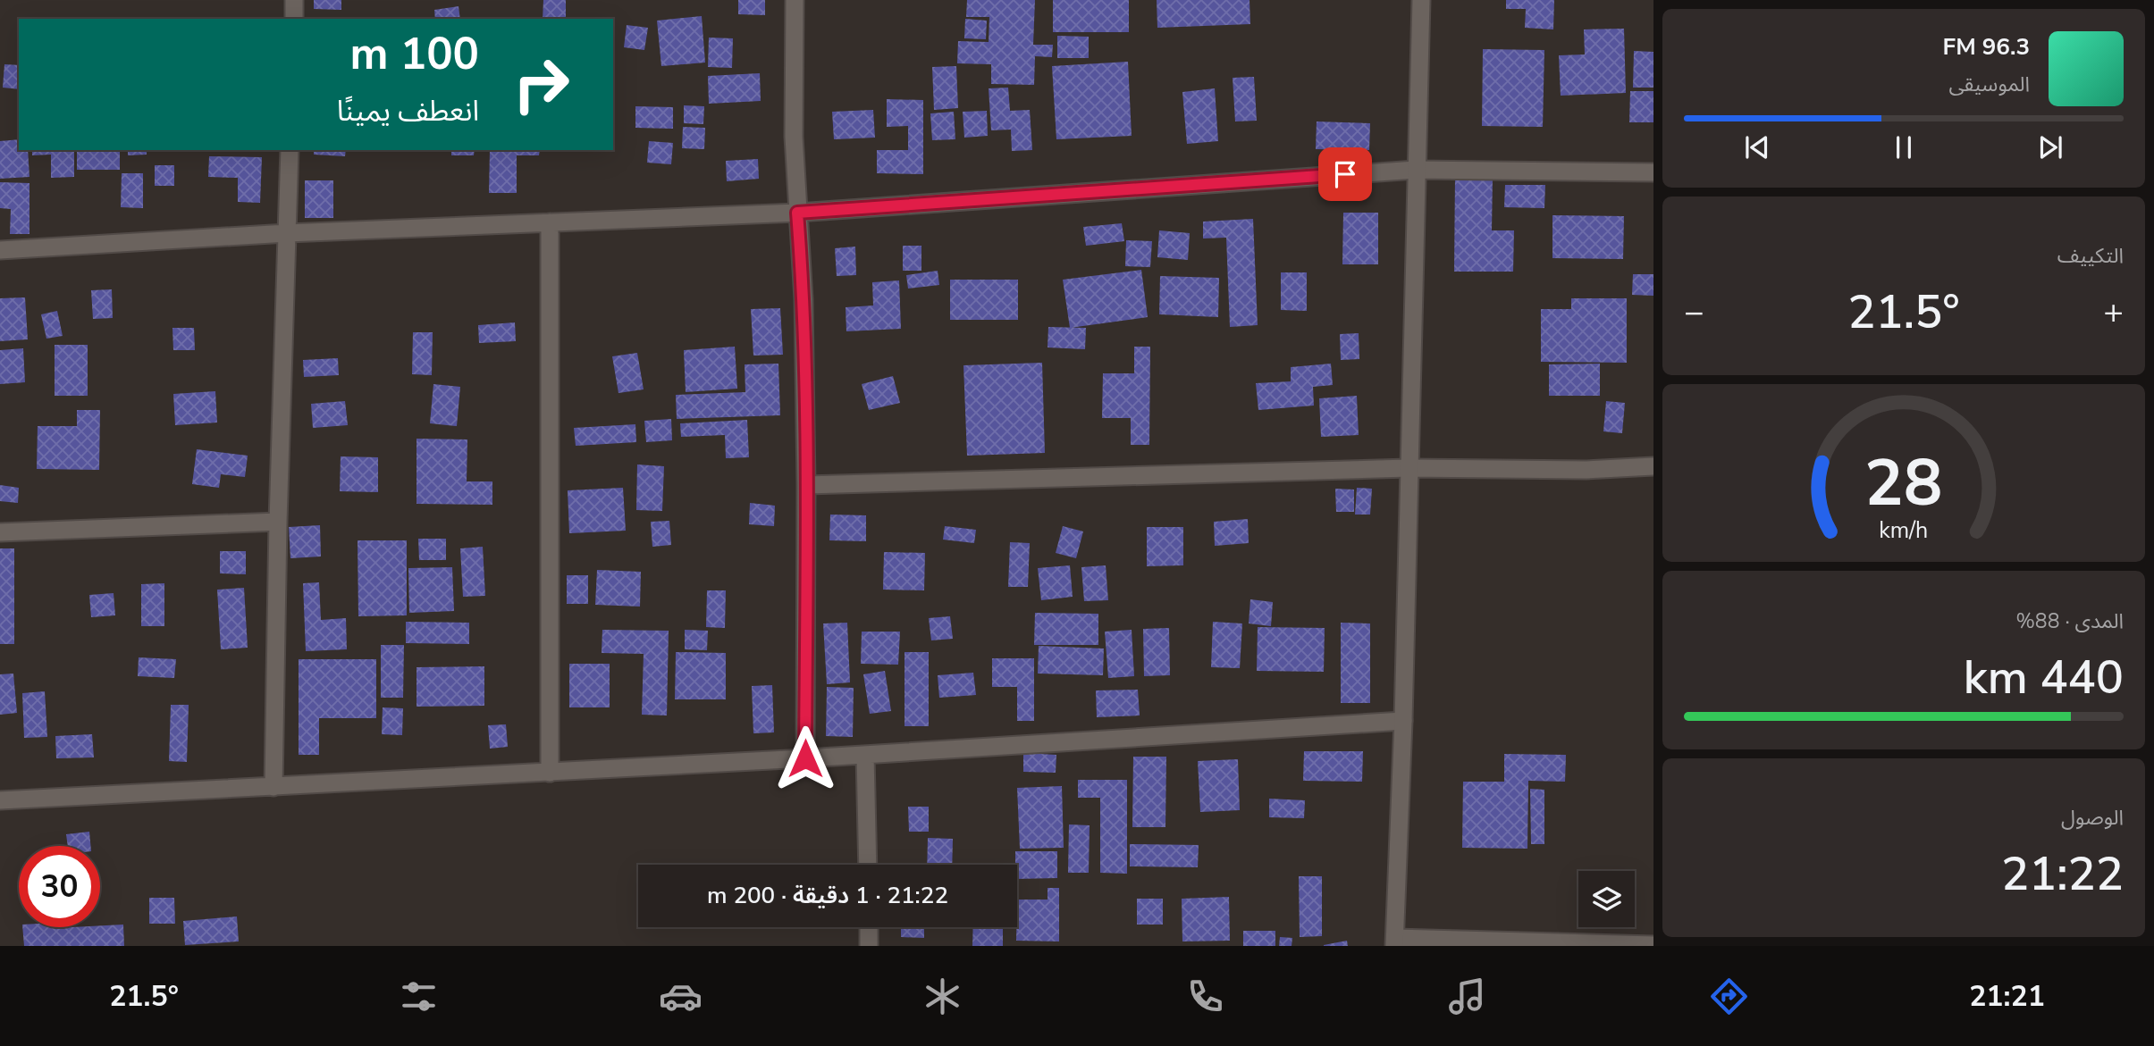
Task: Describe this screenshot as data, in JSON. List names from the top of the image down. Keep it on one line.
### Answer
{"page":{"turn":["100 m","انعطف يمينًا"],"song":["96.3 FM","الموسيقى"],"tile":["التكييف",["المدى · 88%","440 km"],["الوصول","21:22"]],"heat":["−","21.5°","+"],"limit":"30","trip":"21:22 · 1 دقيقة · 200 m","tabs":["21:21","21.5°"],"gauge":["28","km/h"]}}
